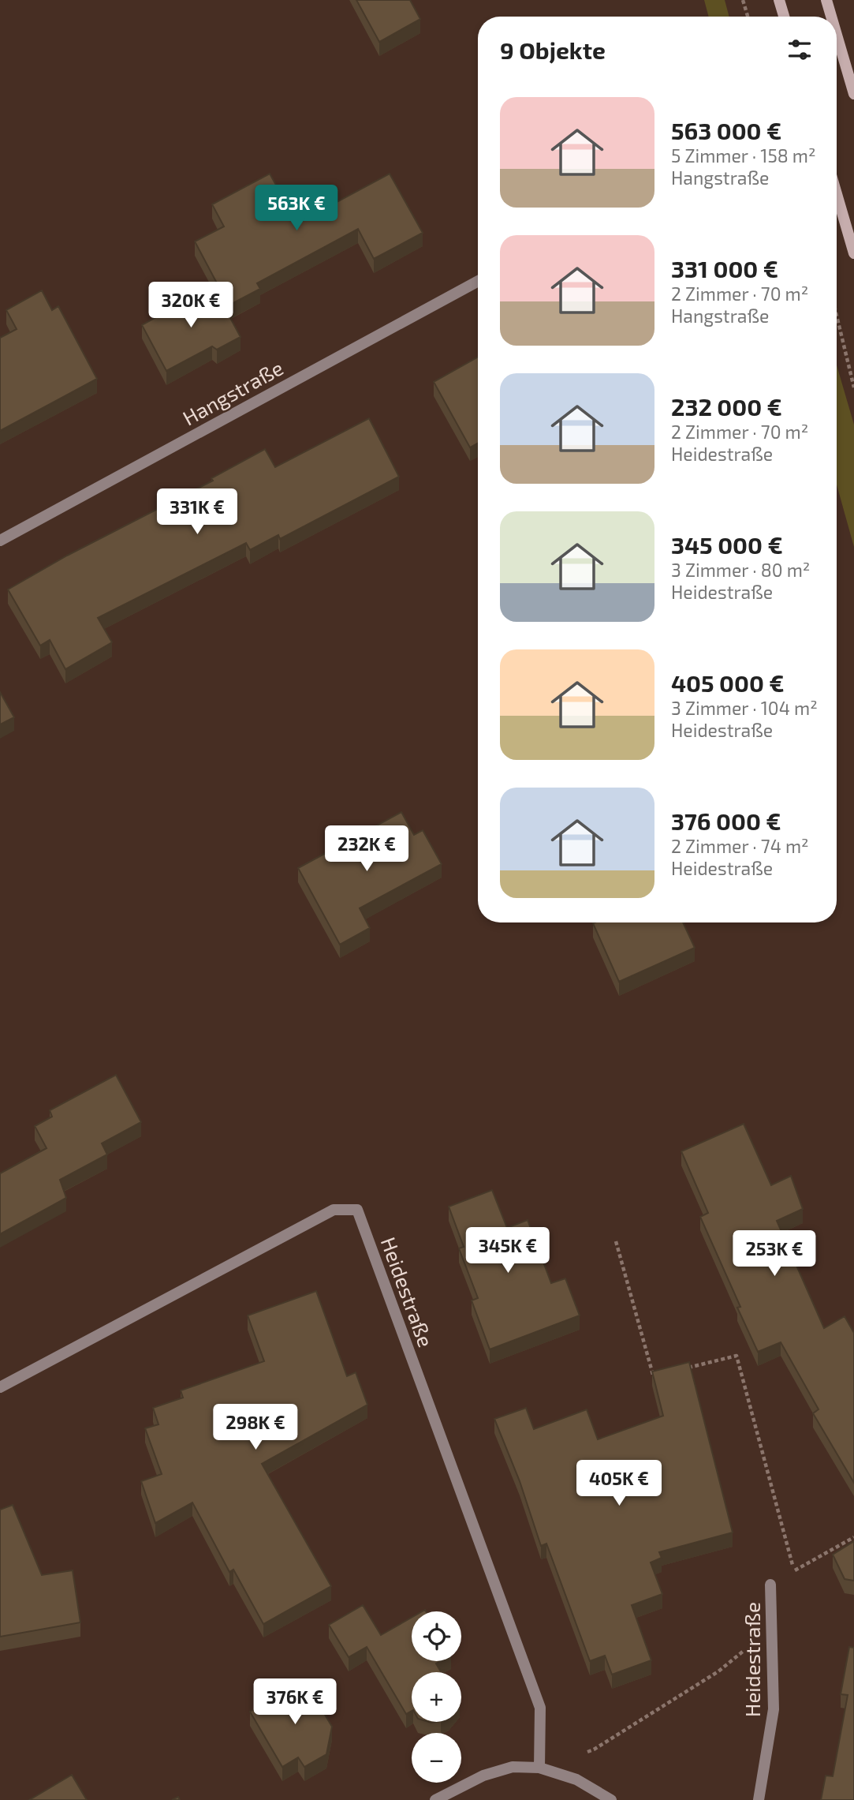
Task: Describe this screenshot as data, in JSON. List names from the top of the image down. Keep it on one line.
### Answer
{"streets":{"street":["Hangstraße","Heidestraße"]},"page":{"heading":"9 Objekte","list":[{"name":"563 000 €","note":"5 Zimmer · 158 m² · Hangstraße"},{"name":"331 000 €","note":"2 Zimmer · 70 m² · Hangstraße"},{"name":"232 000 €","note":"2 Zimmer · 70 m² · Heidestraße"},{"name":"345 000 €","note":"3 Zimmer · 80 m² · Heidestraße"},{"name":"405 000 €","note":"3 Zimmer · 104 m² · Heidestraße"},{"name":"376 000 €","note":"2 Zimmer · 74 m² · Heidestraße"}],"price":["563K €","320K €","331K €","232K €","345K €","253K €","298K €","405K €","376K €"],"map_buttons":["+","−"]}}
